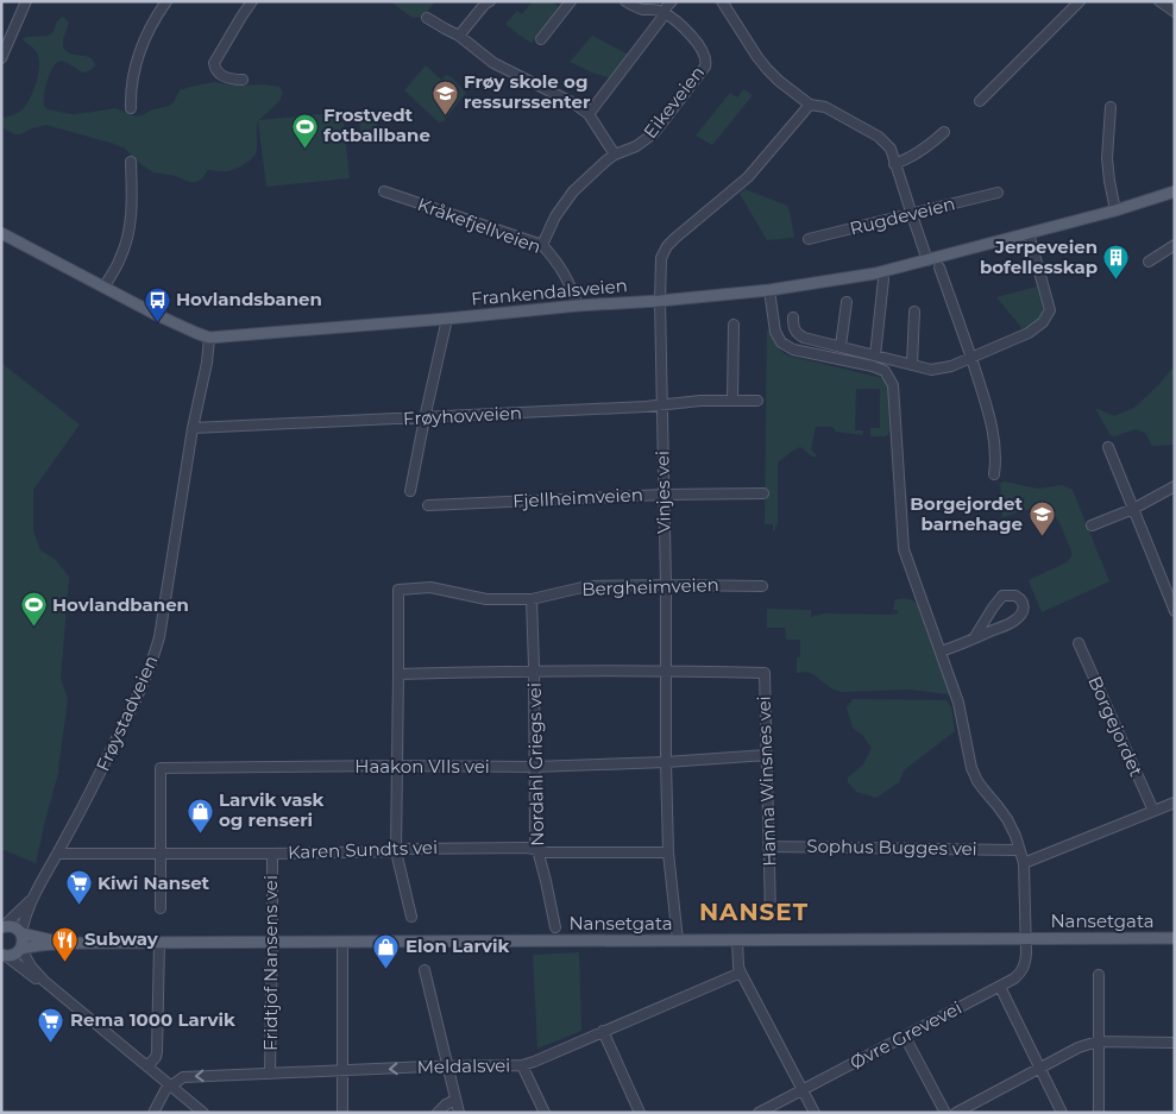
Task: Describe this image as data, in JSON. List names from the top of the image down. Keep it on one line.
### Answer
{"streets":{"main road":["Frankendalsveien","Nansetgata"],"street":["Eikeveien","Rugdeveien","Kråkefjellveien","Frøyhovveien","Vinjes vei","Fjellheimveien","Bergheimveien","Frøystadveien","Borgejordet","Nordahl Griegs vei","Haakon VIIs vei","Hanna Winsnes vei","Sophus Bugges vei","Karen Sundts vei","Fridtjof Nansens vei","Øvre Grevevei","Meldalsvei"]},"crossings":[["Eikeveien","Kråkefjellveien"],["Kråkefjellveien","Frankendalsveien"],["Frankendalsveien","Vinjes vei"],["Frankendalsveien","Frøystadveien"],["Frøyhovveien","Vinjes vei"],["Frøyhovveien","Frøystadveien"],["Vinjes vei","Fjellheimveien"],["Vinjes vei","Bergheimveien"],["Vinjes vei","Haakon VIIs vei"],["Vinjes vei","Hanna Winsnes vei"],["Vinjes vei","Karen Sundts vei"],["Vinjes vei","Nansetgata"],["Bergheimveien","Nordahl Griegs vei"],["Frøystadveien","Karen Sundts vei"],["Frøystadveien","Nansetgata"],["Nordahl Griegs vei","Haakon VIIs vei"],["Nordahl Griegs vei","Karen Sundts vei"],["Haakon VIIs vei","Hanna Winsnes vei"],["Haakon VIIs vei","Karen Sundts vei"],["Hanna Winsnes vei","Sophus Bugges vei"],["Karen Sundts vei","Fridtjof Nansens vei"],["Nansetgata","Fridtjof Nansens vei"],["Nansetgata","Øvre Grevevei"],["Fridtjof Nansens vei","Meldalsvei"]],"districts":["NANSET"],"places":{"school or university":["Frøy skole og ressurssenter","Borgejordet barnehage"],"sports":["Frostvedt fotballbane","Hovlandbanen"],"building":["Jerpeveien bofellesskap"],"bus stop":["Hovlandsbanen"],"shop":["Larvik vask og renseri","Elon Larvik"],"supermarket":["Kiwi Nanset","Rema 1000 Larvik"],"restaurant":["Subway"]}}
